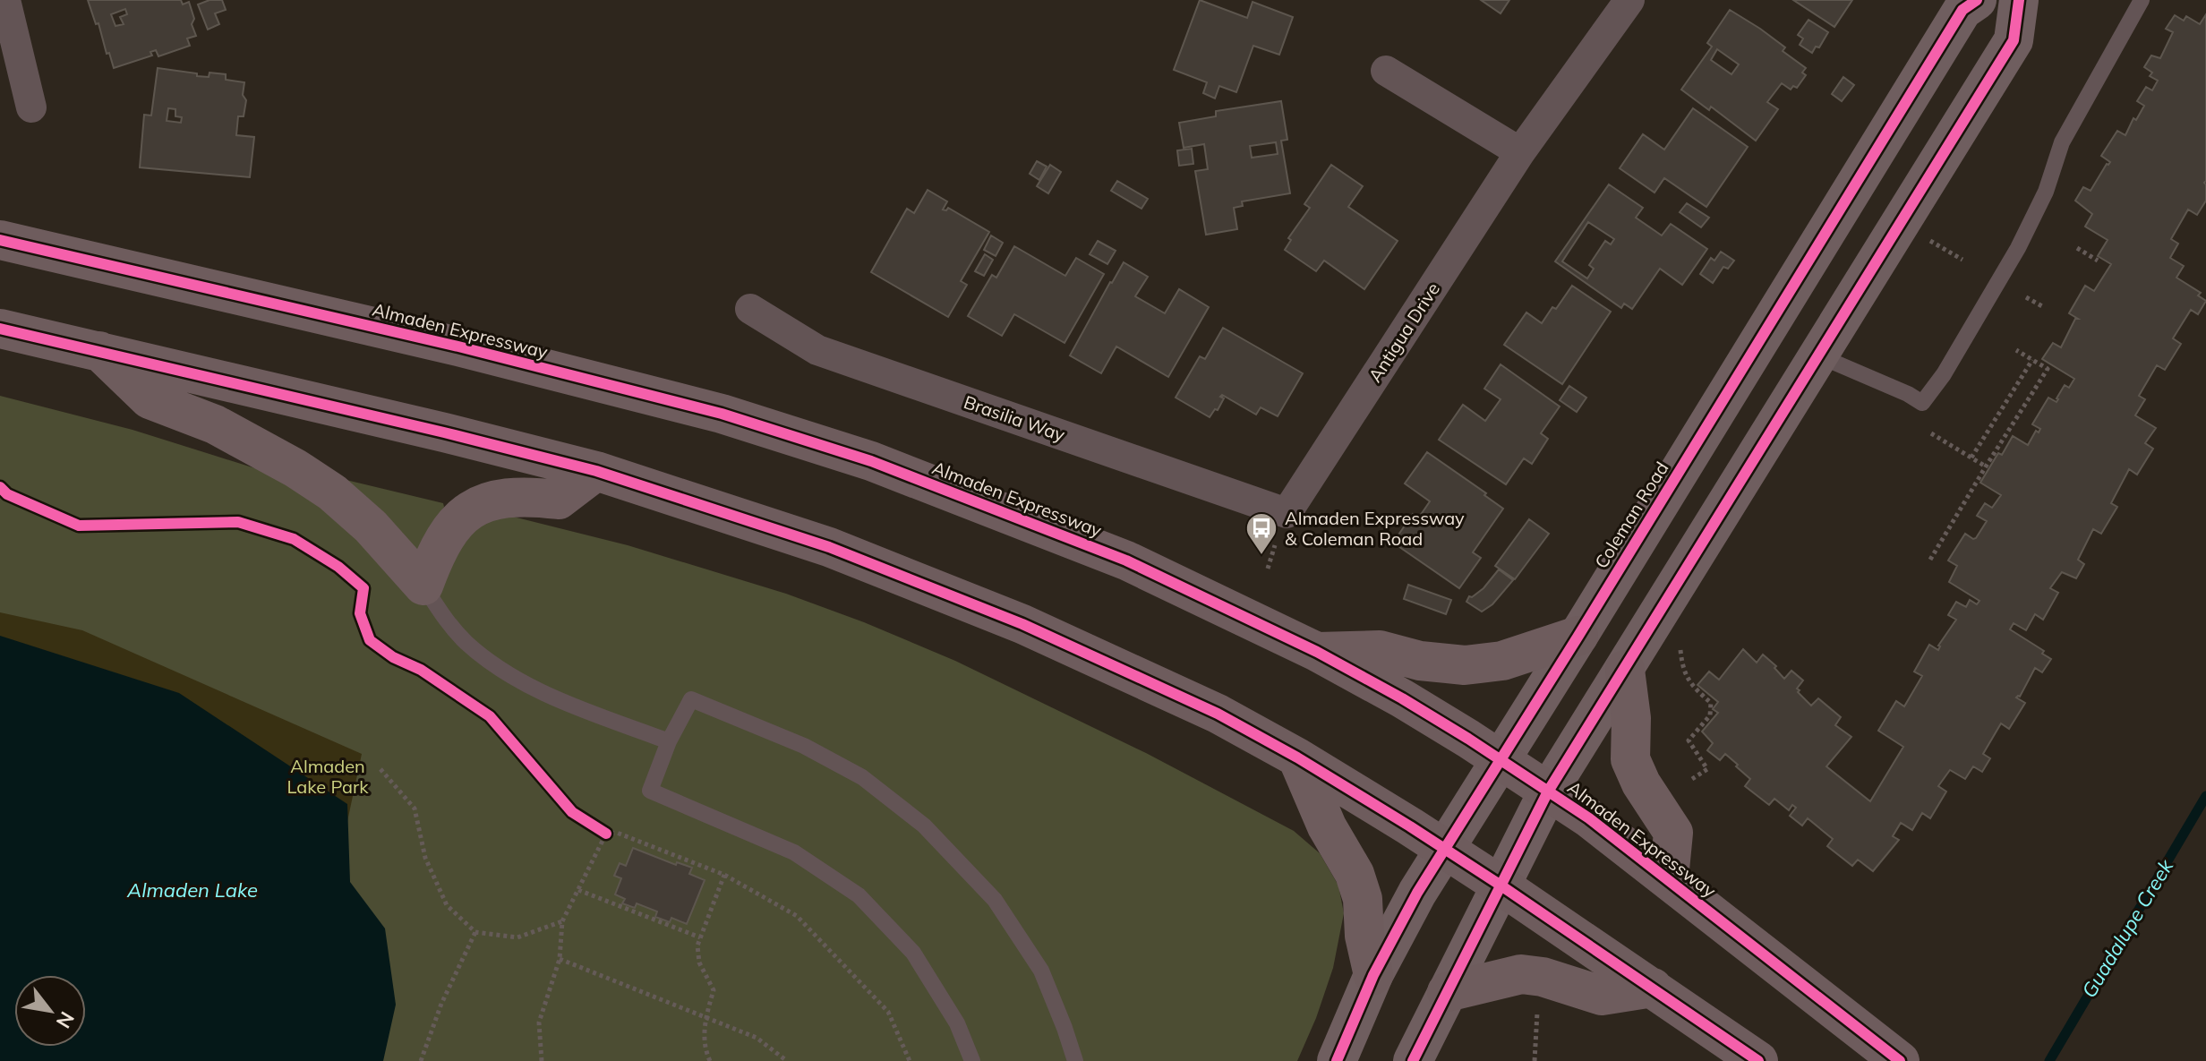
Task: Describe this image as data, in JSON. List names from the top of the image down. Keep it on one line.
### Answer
{"streets":{"main road":["Almaden Expressway"],"street":["Antigua Drive","Brasilia Way","Coleman Road"]},"crossings":[["Almaden Expressway","Coleman Road"],["Antigua Drive","Brasilia Way"]],"water":["Almaden Lake","Guadalupe Creek"],"parks":["Almaden Lake Park"],"places":{"bus stop":["Almaden Expressway & Coleman Road"]},"north":"bottom right"}
